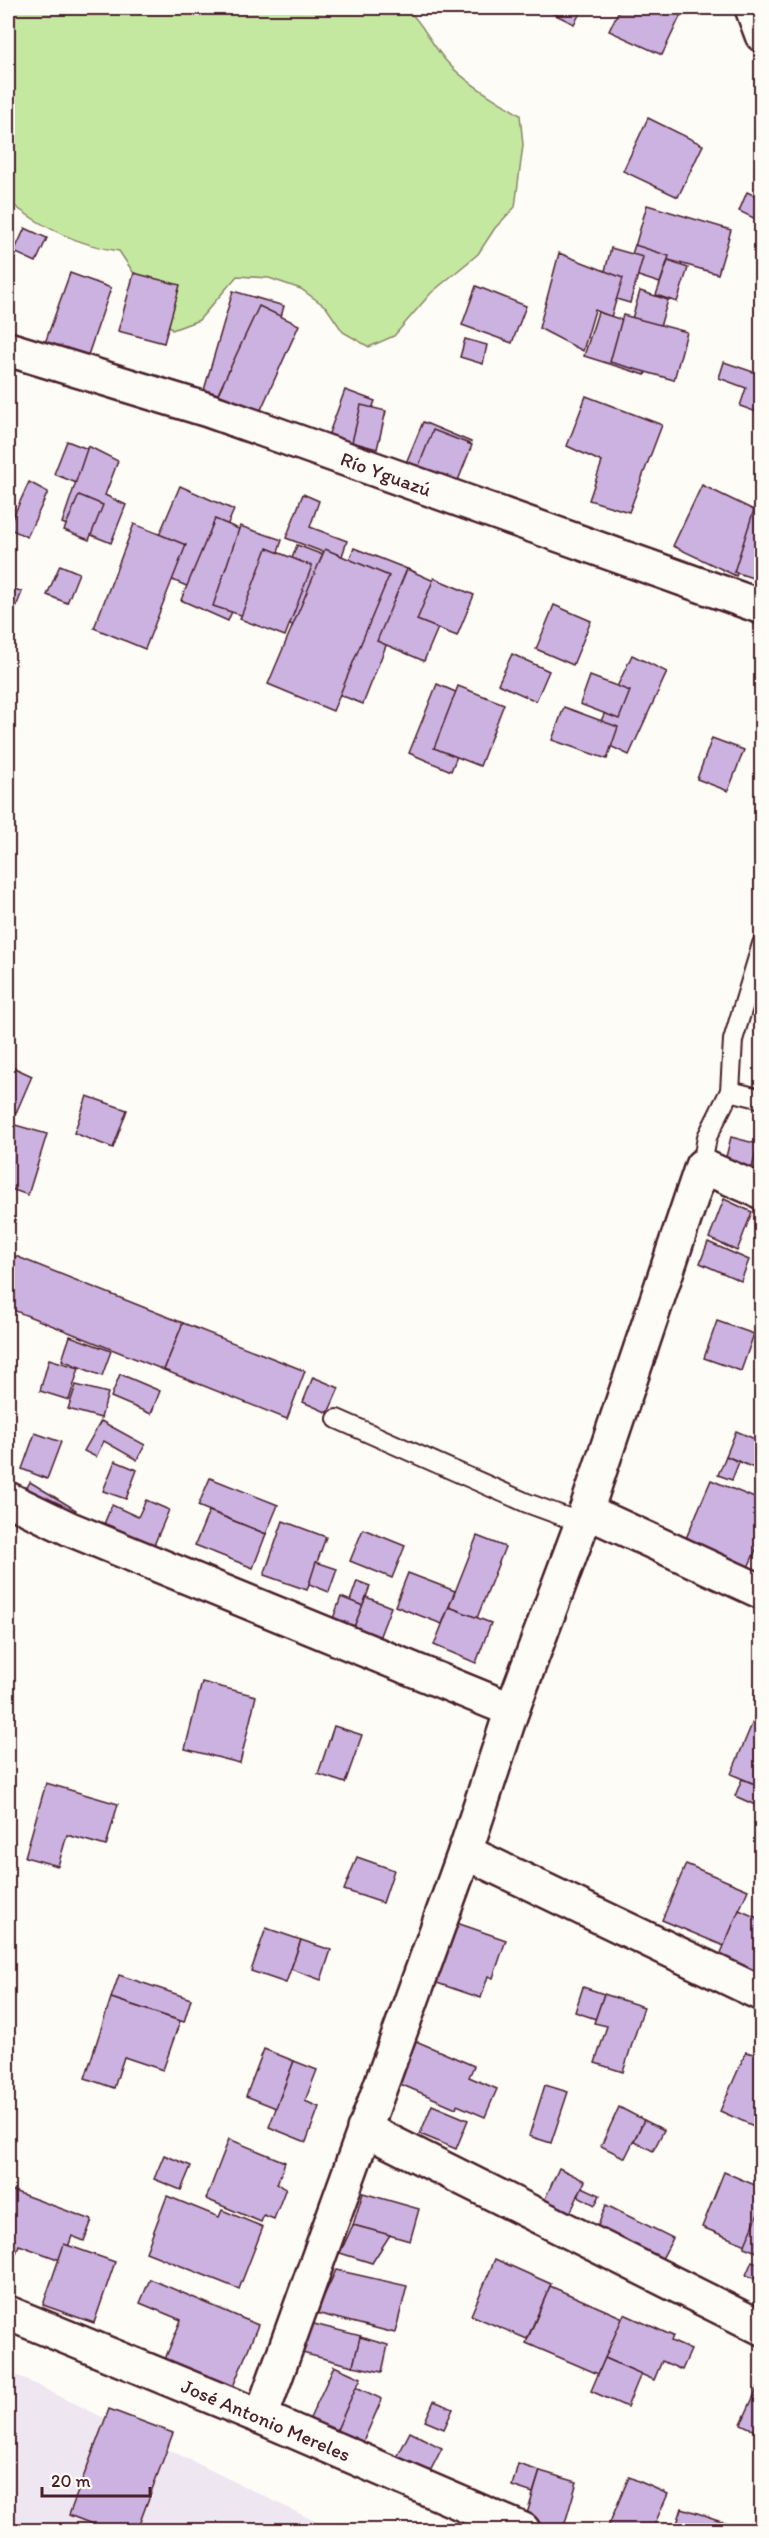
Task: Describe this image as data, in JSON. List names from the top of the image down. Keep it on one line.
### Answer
{"streets":{"street":["Río Yguazú","José Antonio Mereles"]},"scale_bar":"20 m"}
